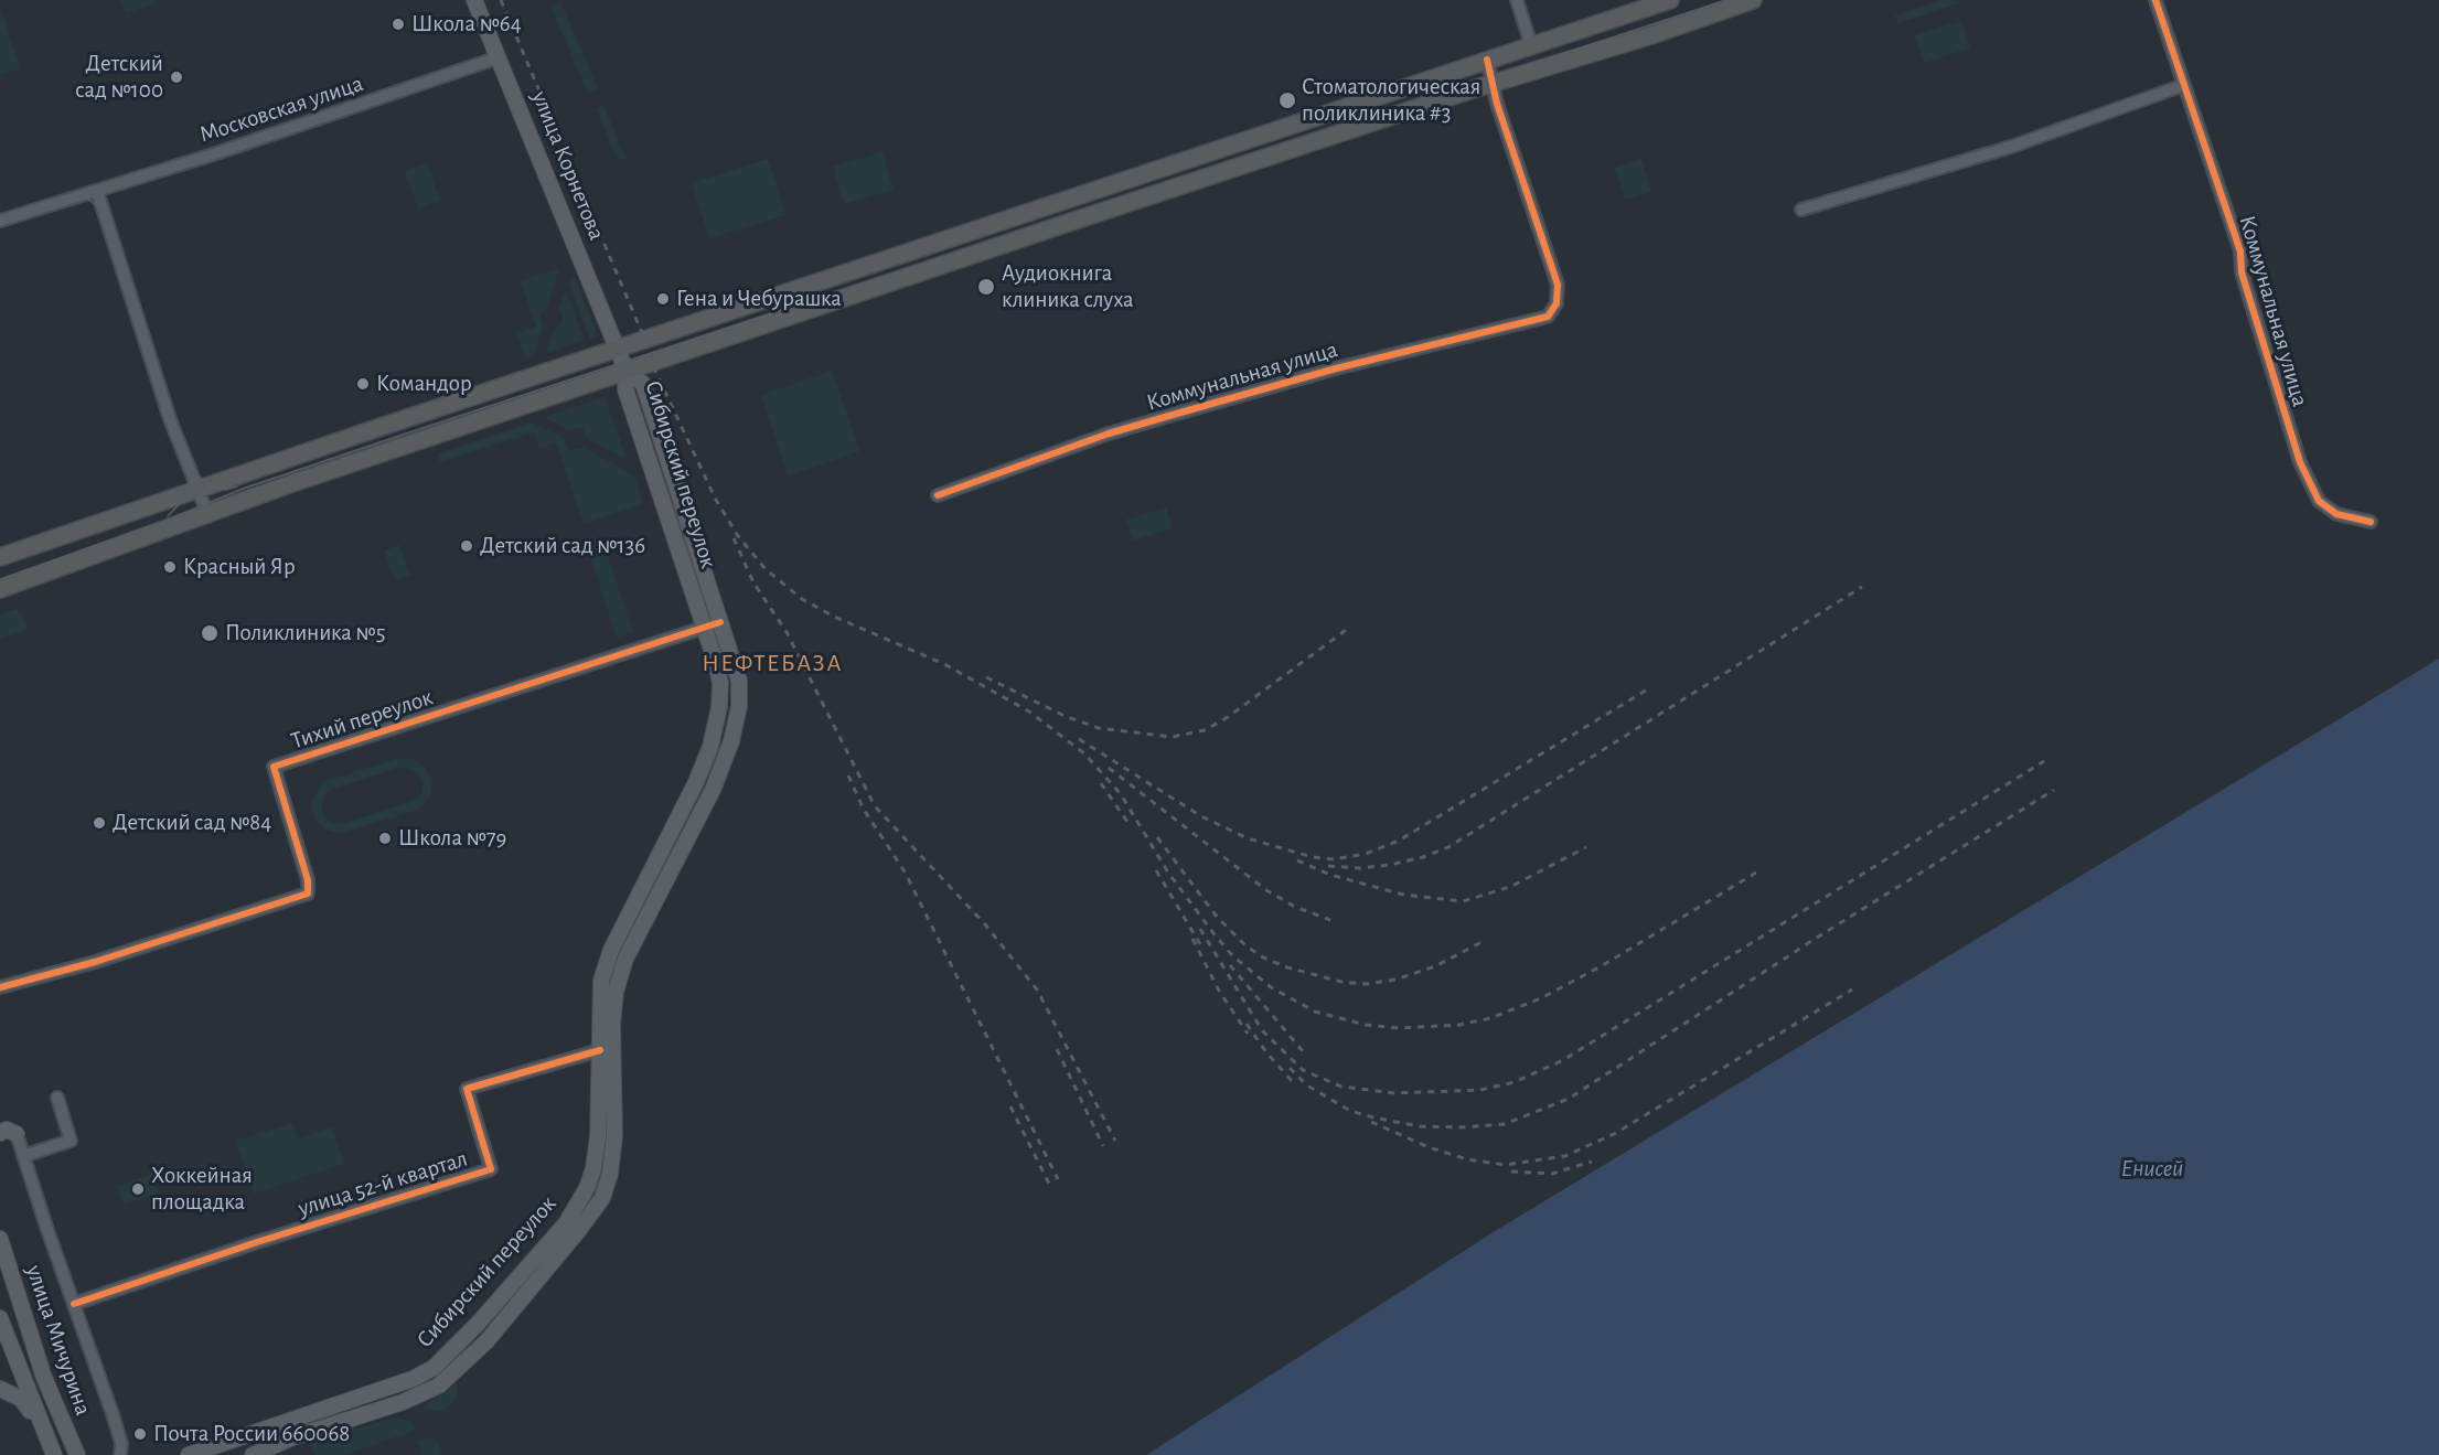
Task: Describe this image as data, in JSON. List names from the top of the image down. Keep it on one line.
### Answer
{"streets":{"main road":["улица Корнетова","Сибирский переулок","улица Мичурина"],"street":["Московская улица","Коммунальная улица","Тихий переулок","улица 52-й квартал"]},"crossings":[["Московская улица","улица Корнетова"],["улица Корнетова","Сибирский переулок"],["Сибирский переулок","Тихий переулок"],["Сибирский переулок","улица 52-й квартал"],["улица 52-й квартал","улица Мичурина"]],"districts":["НЕФТЕБАЗА"],"water":["Енисей"],"places":["Школа №64","Детский сад №100","Стоматологическая поликлиника #3","Аудиокнига клиника слуха","Гена и Чебурашка","Командор","Детский сад №136","Красный Яр","Поликлиника №5","Детский сад №84","Школа №79","Хоккейная площадка","Почта России 660068"]}
